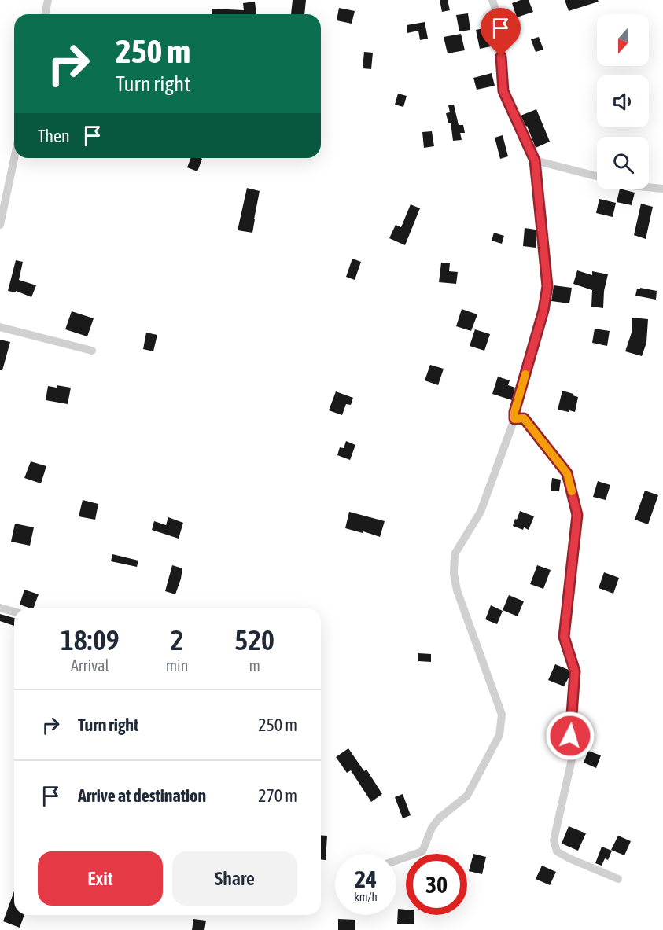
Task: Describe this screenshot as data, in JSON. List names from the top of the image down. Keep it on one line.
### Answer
{"north":"bottom","page":{"turn":["250 m","Turn right"],"then":"Then","eta":["18:09","Arrival","2","min","520","m"],"list":[{"name":"Turn right","value":"250 m"},{"name":"Arrive at destination","value":"270 m"}],"buttons":["Exit","Share"],"speed":"24 km/h","limit":"30"}}
